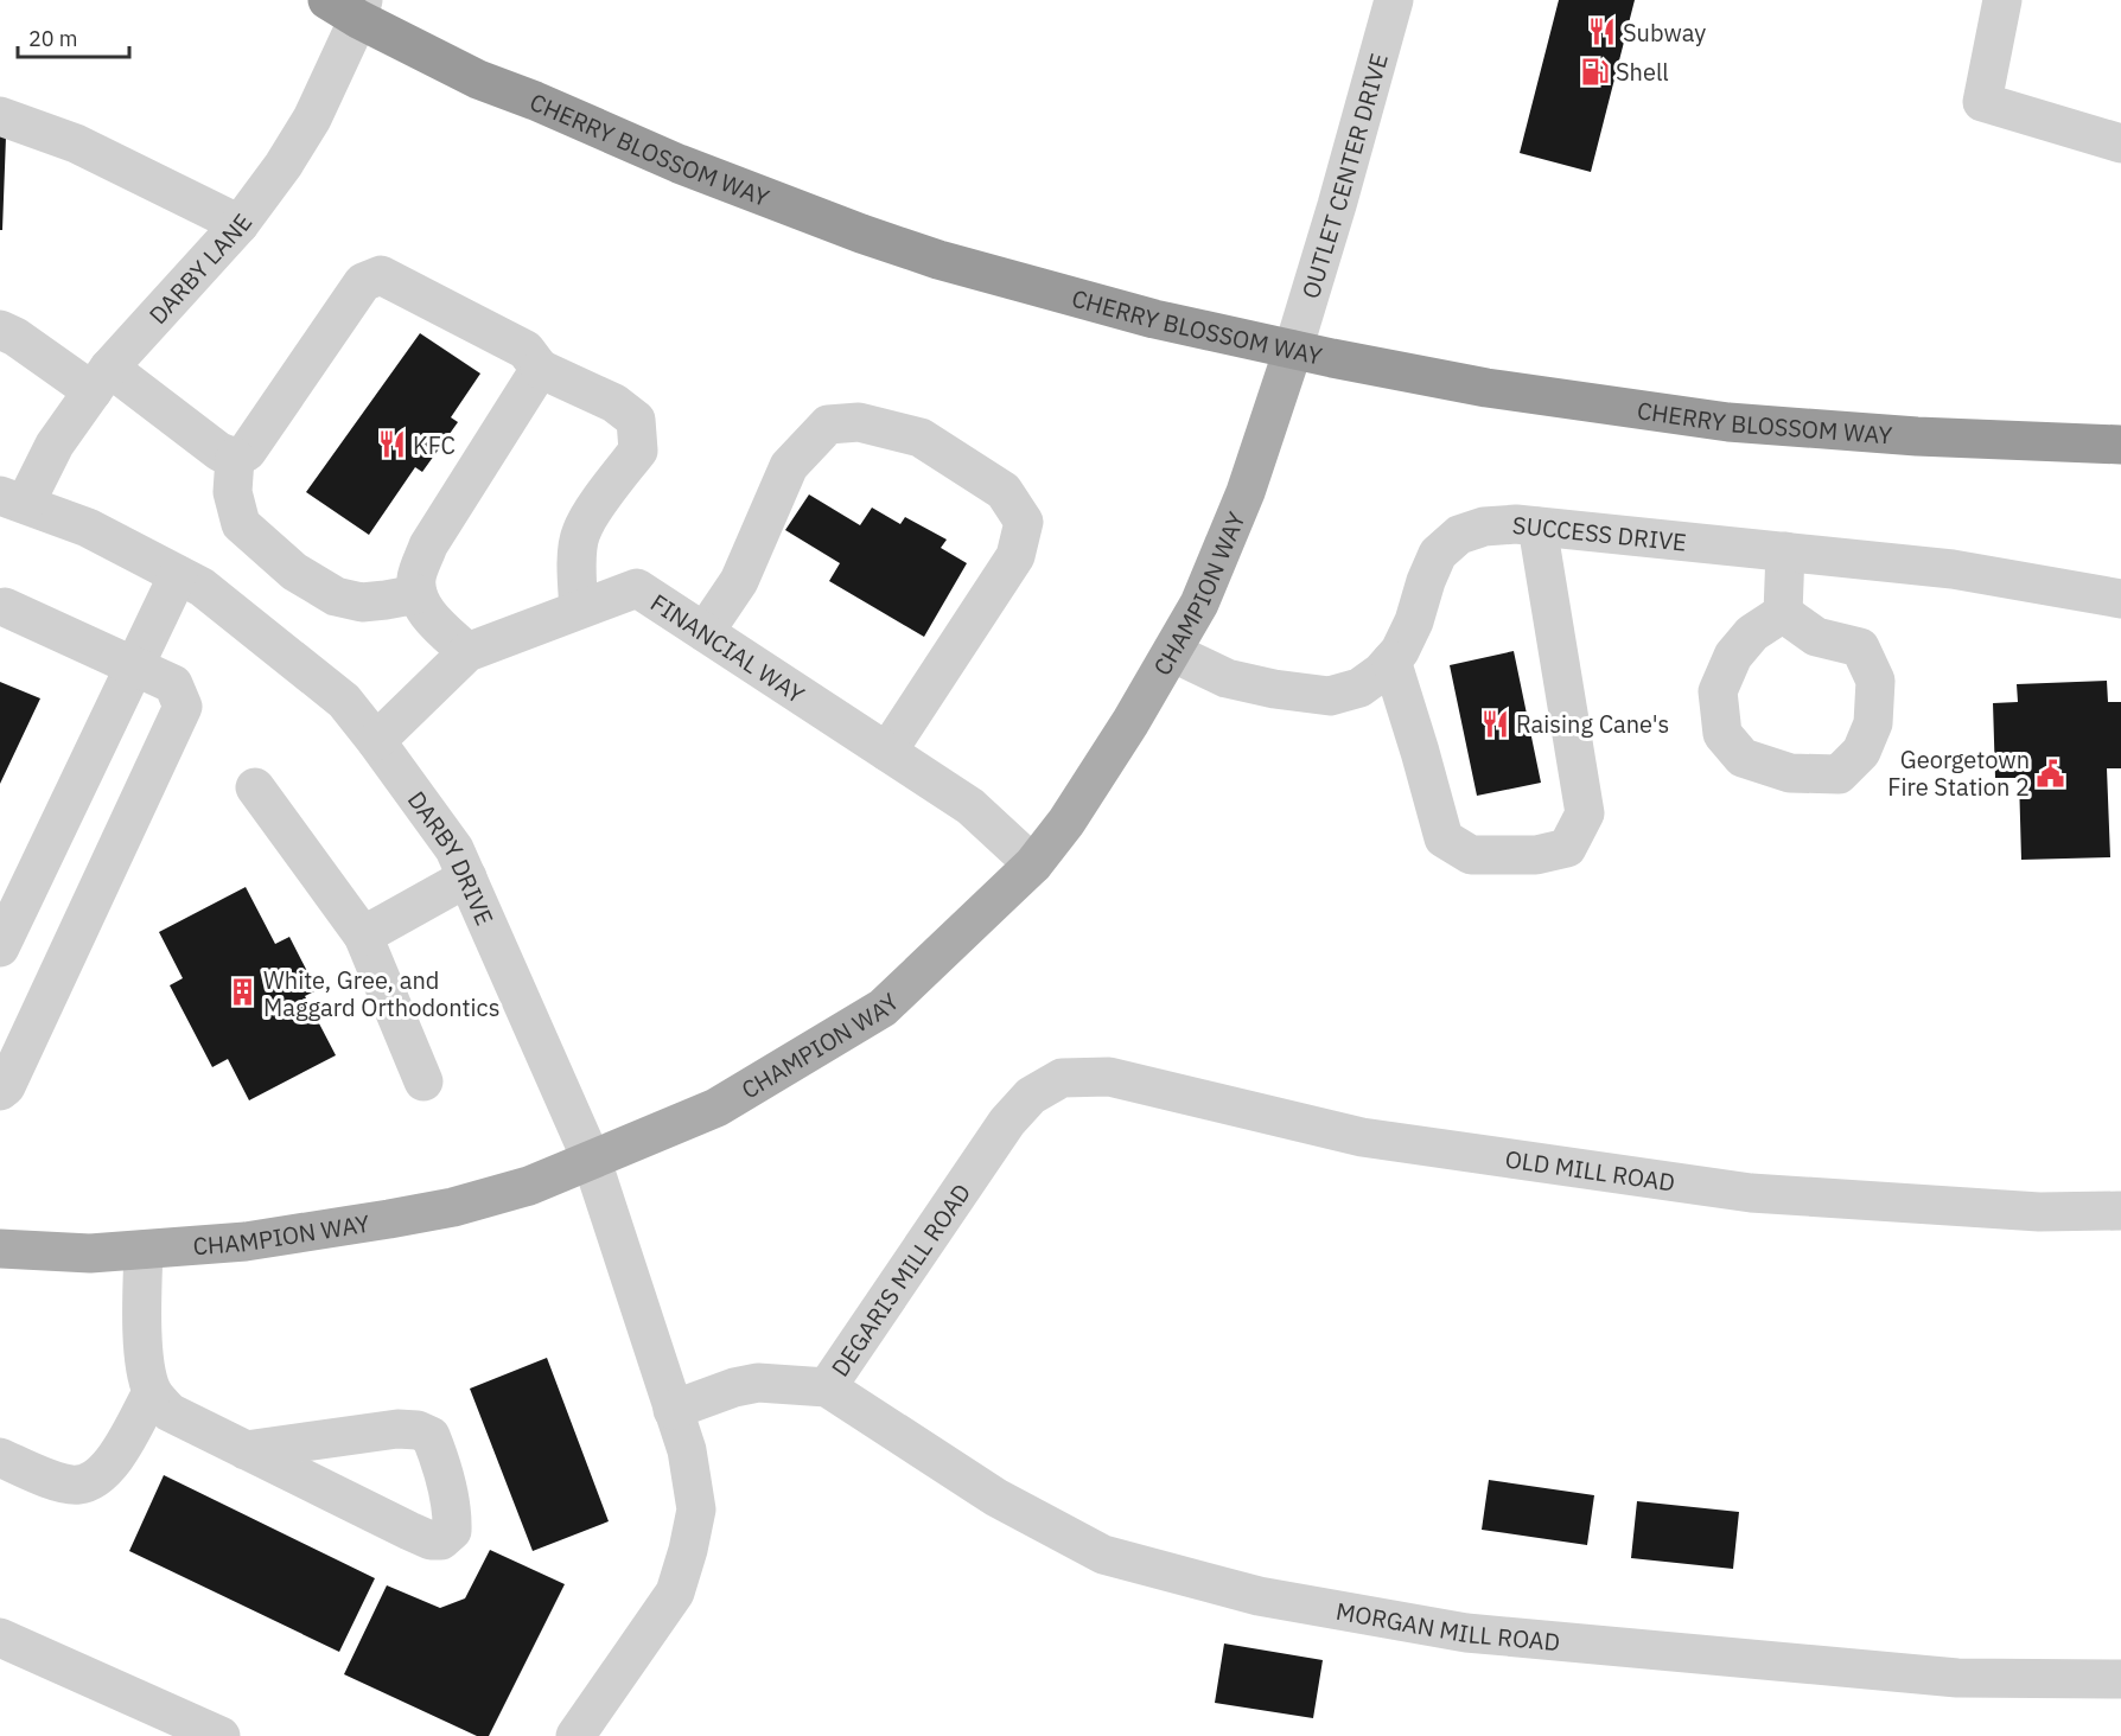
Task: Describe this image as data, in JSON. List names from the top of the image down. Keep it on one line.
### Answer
{"streets":{"highway":["CHERRY BLOSSOM WAY"],"main road":["CHAMPION WAY"],"street":["OUTLET CENTER DRIVE","DARBY LANE","SUCCESS DRIVE","FINANCIAL WAY","DARBY DRIVE","OLD MILL ROAD","DEGARIS MILL ROAD","MORGAN MILL ROAD"]},"crossings":[["CHERRY BLOSSOM WAY","OUTLET CENTER DRIVE"],["CHERRY BLOSSOM WAY","DARBY LANE"],["CHERRY BLOSSOM WAY","CHAMPION WAY"],["OUTLET CENTER DRIVE","CHAMPION WAY"],["DARBY LANE","DARBY DRIVE"],["SUCCESS DRIVE","CHAMPION WAY"],["CHAMPION WAY","FINANCIAL WAY"],["CHAMPION WAY","DARBY DRIVE"],["FINANCIAL WAY","DARBY DRIVE"],["DARBY DRIVE","DEGARIS MILL ROAD"],["OLD MILL ROAD","DEGARIS MILL ROAD"],["DEGARIS MILL ROAD","MORGAN MILL ROAD"]],"places":{"restaurant":["Subway","KFC","Raising Cane's"],"fuel station":["Shell"],"public building":["Georgetown Fire Station 2"],"building":["White, Gree, and Maggard Orthodontics"]},"scale_bar":"20 m"}
